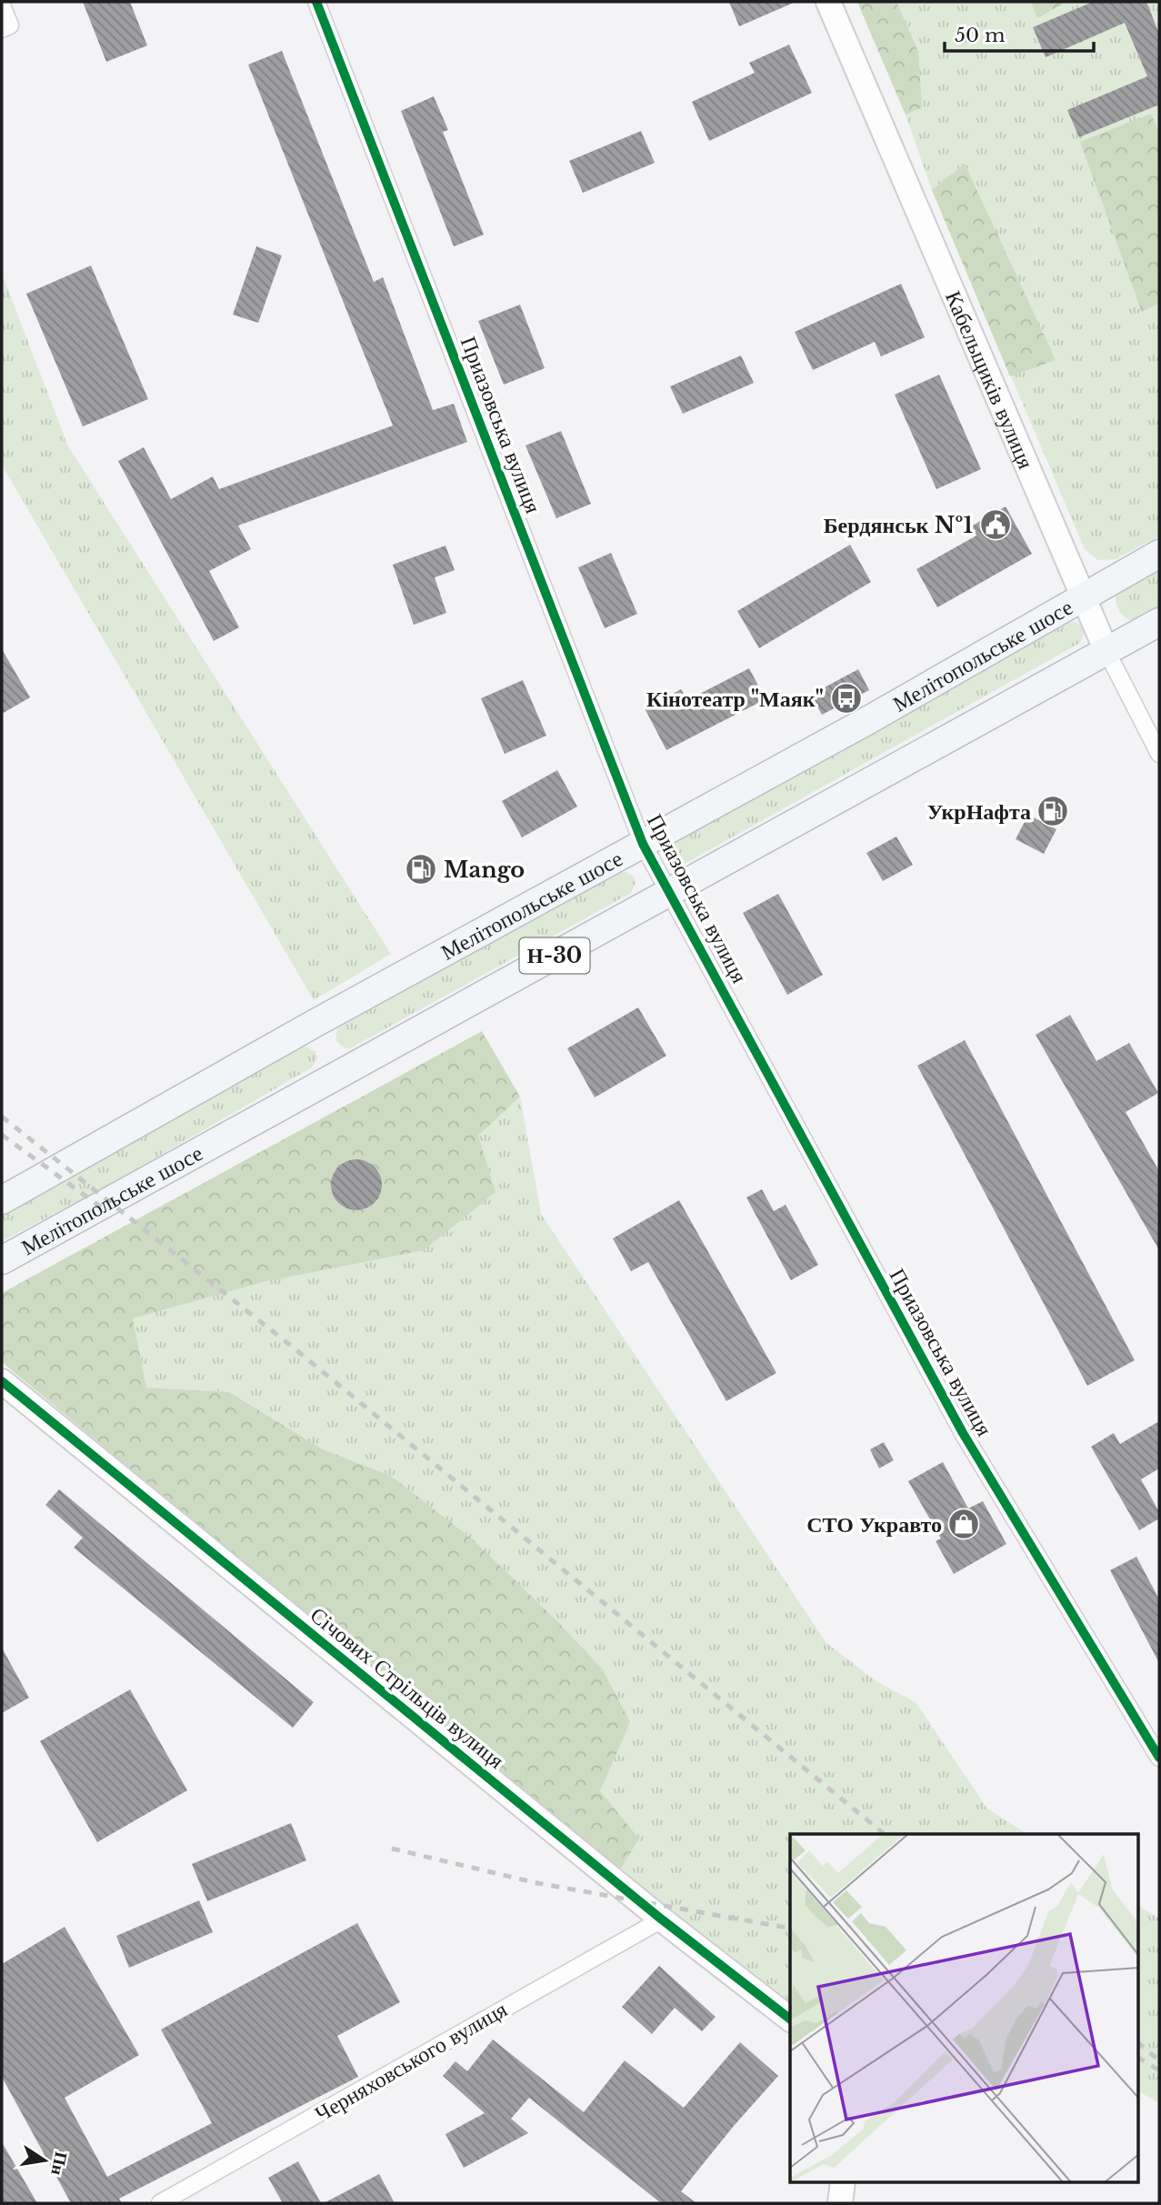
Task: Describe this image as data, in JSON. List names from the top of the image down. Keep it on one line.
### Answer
{"streets":{"main road":["Мелітопольське шосе","Н-30"],"street":["Кабельщиків вулиця","Приазовська вулиця","Січових Стрільців вулиця","Черняховського вулиця"]},"crossings":[["Кабельщиків вулиця","Мелітопольське шосе"],["Приазовська вулиця","Мелітопольське шосе"],["Січових Стрільців вулиця","Черняховського вулиця"]],"places":{"public building":["Бердянськ №1"],"bus stop":["Кінотеатр \"Маяк\""],"fuel station":["УкрНафта","Mango"],"shop":["СТО Укравто"]},"scale_bar":"50 m","north":"right"}
